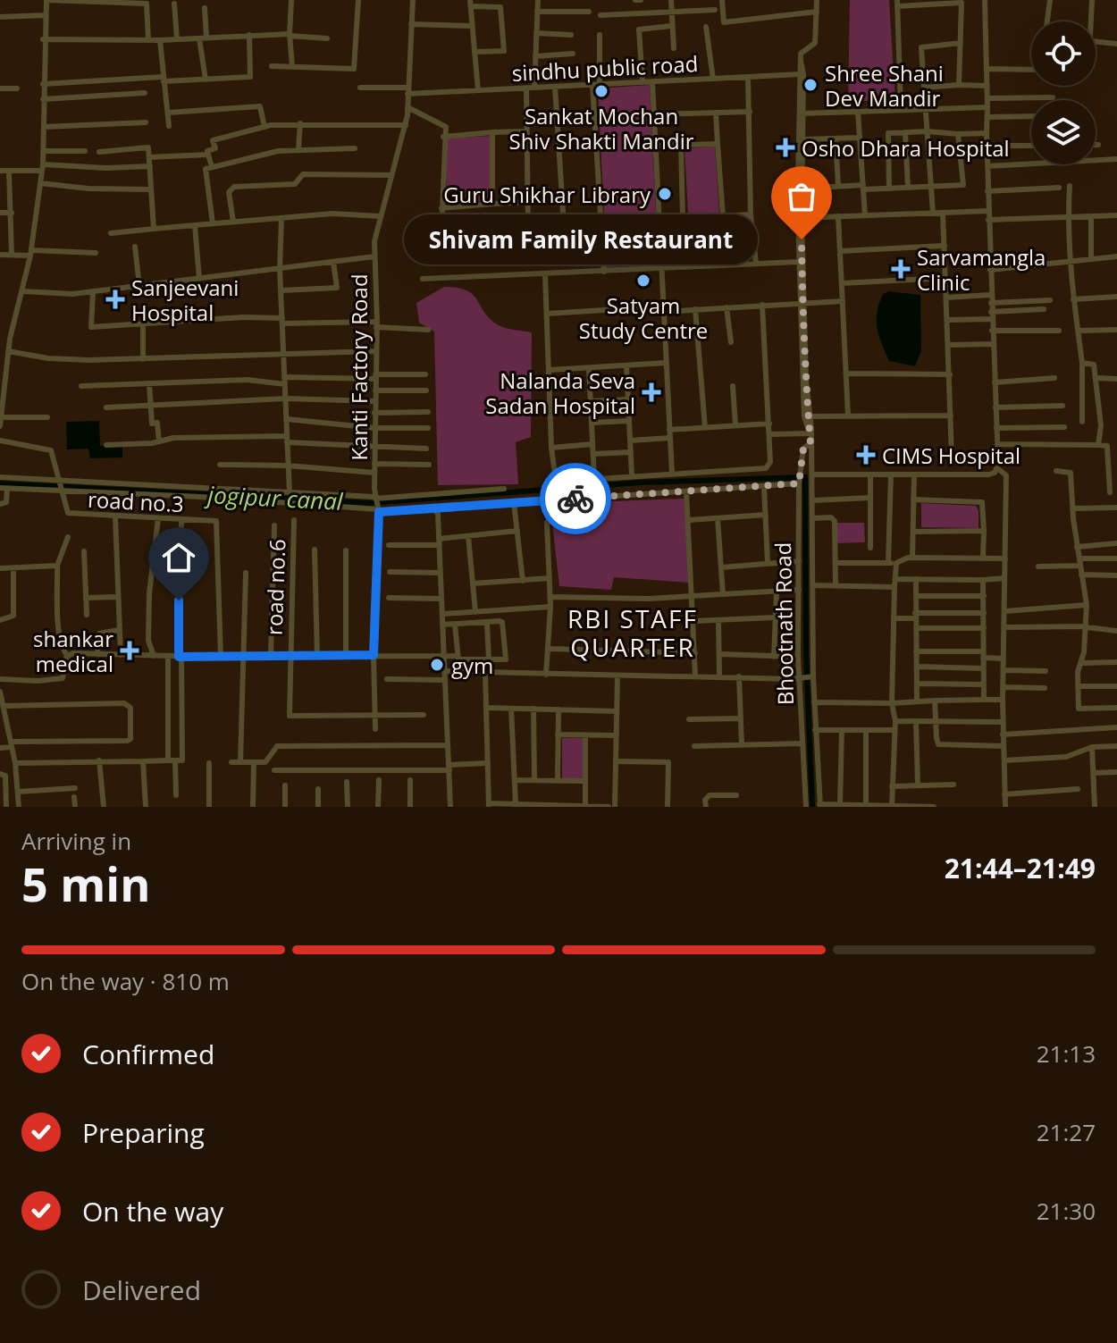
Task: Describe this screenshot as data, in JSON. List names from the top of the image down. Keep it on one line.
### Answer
{"streets":{"street":["sindhu public road","Kanti Factory Road","road no.3","road no.6","Bhootnath Road"]},"crossings":[["sindhu public road","Kanti Factory Road"],["sindhu public road","Bhootnath Road"],["Kanti Factory Road","road no.6"]],"districts":["RBI STAFF QUARTER"],"water":["jogipur canal"],"places":{"other":["Shree Shani Dev Mandir","Sankat Mochan Shiv Shakti Mandir","Guru Shikhar Library","Shivam Family Restaurant","Satyam Study Centre","gym"],"health":["Osho Dhara Hospital","Sarvamangla Clinic","Sanjeevani Hospital","Nalanda Seva Sadan Hospital","CIMS Hospital","shankar medical"]},"page":{"bubble":"Shivam Family Restaurant","heading":["5 min","Arriving in","21:44–21:49"],"bar":"On the way · 810 m","list":[["Confirmed","21:13"],["Preparing","21:27"],["On the way","21:30"],"Delivered"]}}
